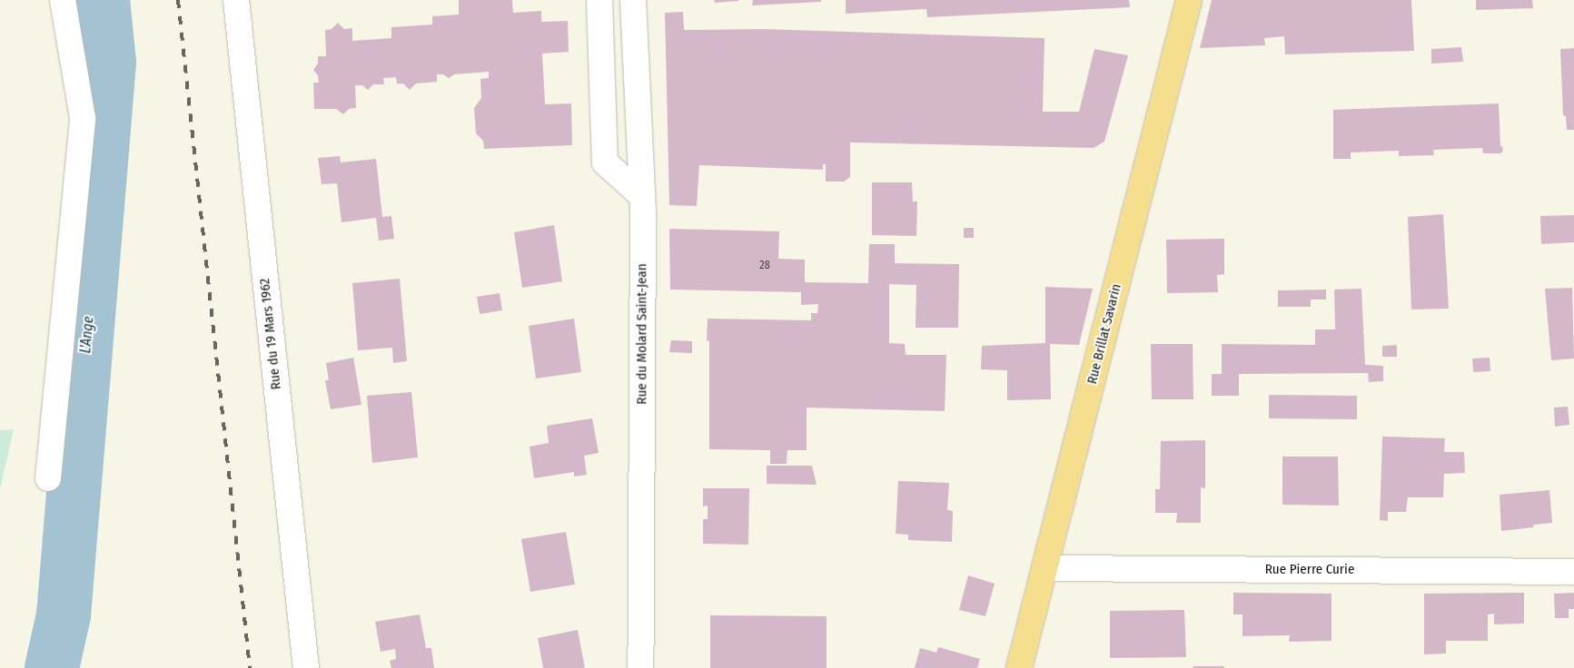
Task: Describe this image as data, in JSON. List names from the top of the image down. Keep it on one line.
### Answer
{"streets":{"main road":["Rue Brillat Savarin"],"street":["Rue du 19 Mars 1962","Rue du Molard Saint-Jean","Rue Pierre Curie"]},"crossings":[["Rue Brillat Savarin","Rue Pierre Curie"]],"water":["L'Ange"],"house_numbers":["28"]}
